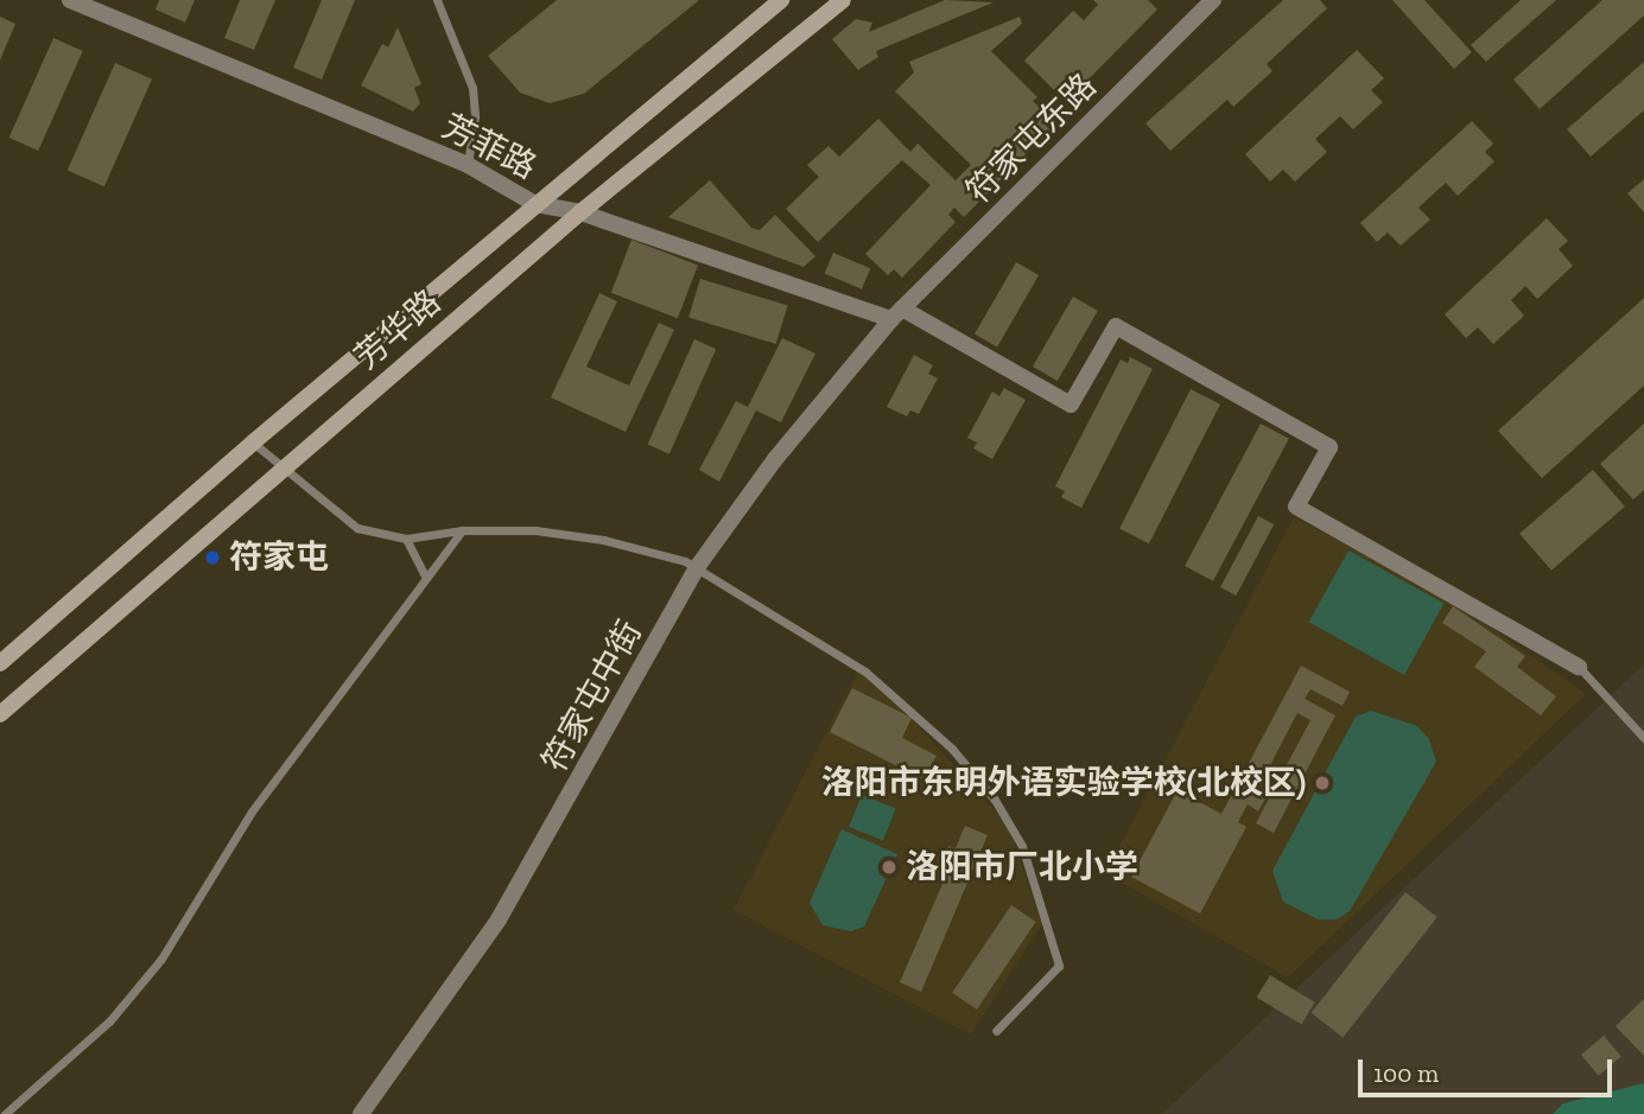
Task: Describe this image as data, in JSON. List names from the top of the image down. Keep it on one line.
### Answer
{"streets":{"main road":["芳华路"],"street":["符家屯东路","芳菲路","符家屯中街"]},"crossings":[["符家屯东路","芳菲路"],["符家屯东路","符家屯中街"],["芳菲路","芳华路"],["芳菲路","符家屯中街"]],"places":["符家屯","洛阳市东明外语实验学校(北校区)","洛阳市厂北小学"],"scale_bar":"100 m"}
